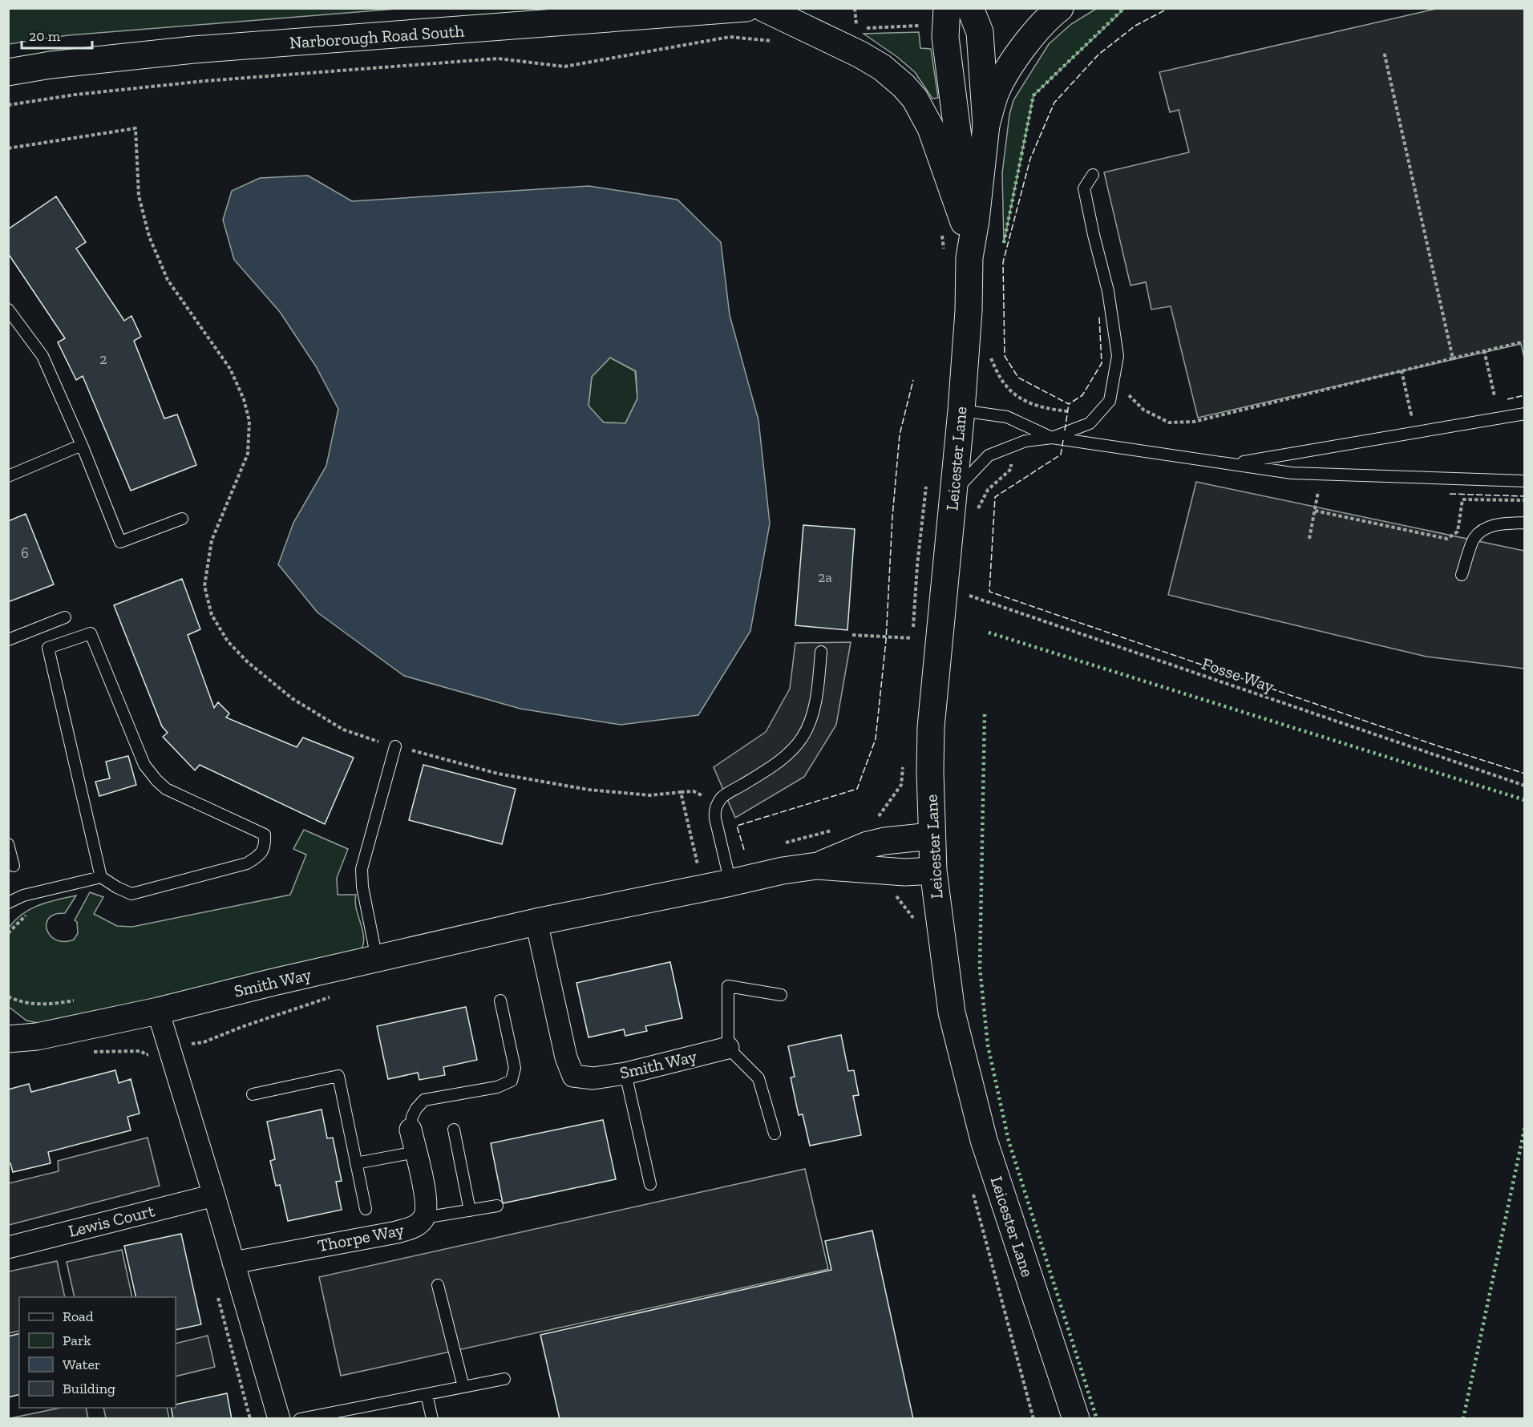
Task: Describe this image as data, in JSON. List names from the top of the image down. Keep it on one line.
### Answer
{"streets":{"street":["Narborough Road South","Leicester Lane","Smith Way","Lewis Court","Thorpe Way"],"path":["Fosse Way"]},"crossings":[["Leicester Lane","Fosse Way"]],"house_numbers":["2","6","2a"],"legend":["Road","Park","Water","Building"],"scale_bar":"20 m"}
